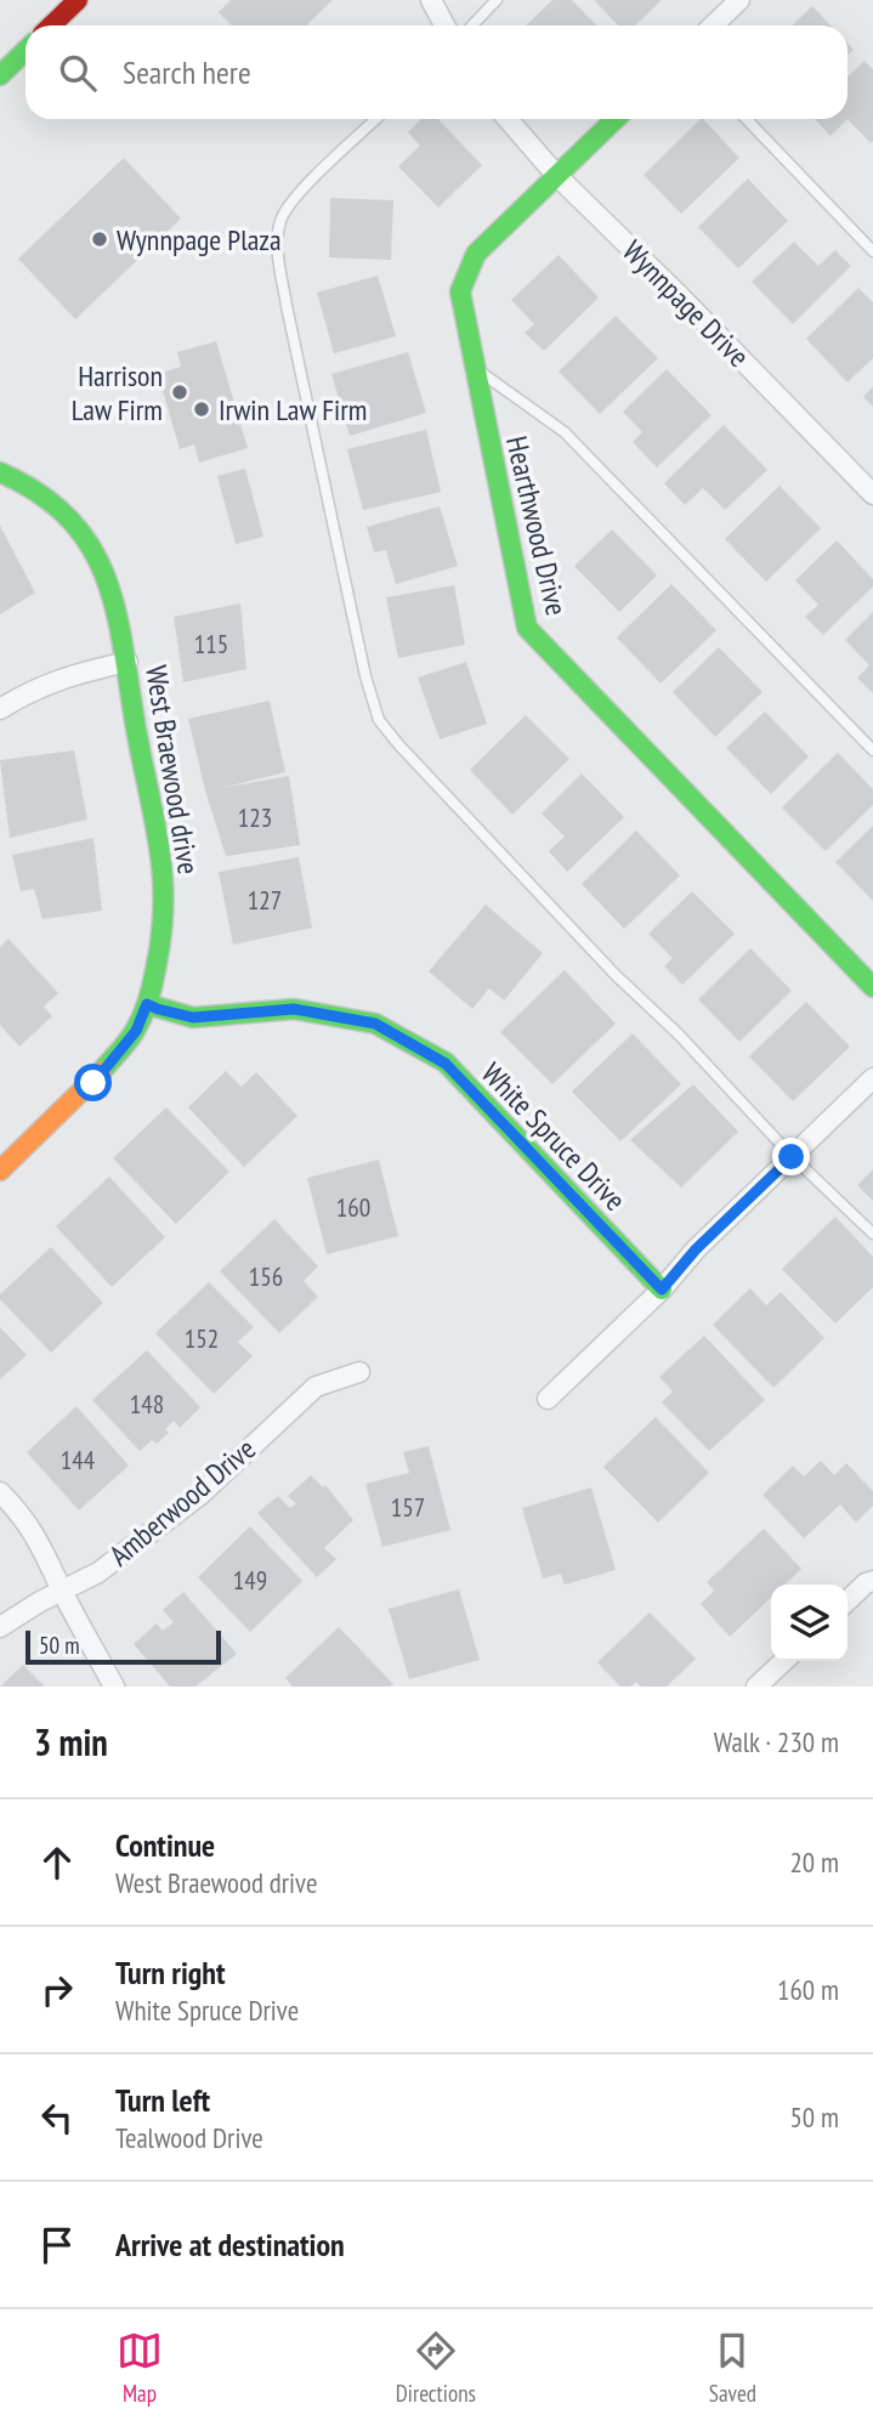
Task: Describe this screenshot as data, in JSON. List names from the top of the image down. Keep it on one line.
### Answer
{"streets":{"street":["Wynnpage Drive","Hearthwood Drive","West Braewood drive","White Spruce Drive","Amberwood Drive"]},"crossings":[["Wynnpage Drive","Hearthwood Drive"],["West Braewood drive","White Spruce Drive"]],"places":["Wynnpage Plaza","Harrison Law Firm","Irwin Law Firm"],"house_numbers":["115","123","127","160","156","152","148","144","157","149"],"scale_bar":"50 m","page":{"search":"Search here","scale":"50 m","heading":["3 min","Walk · 230 m"],"list":[["Continue","West Braewood drive","20 m"],["Turn right","White Spruce Drive","160 m"],["Turn left","Tealwood Drive","50 m"],"Arrive at destination"],"nav":["Map","Directions","Saved"]}}
